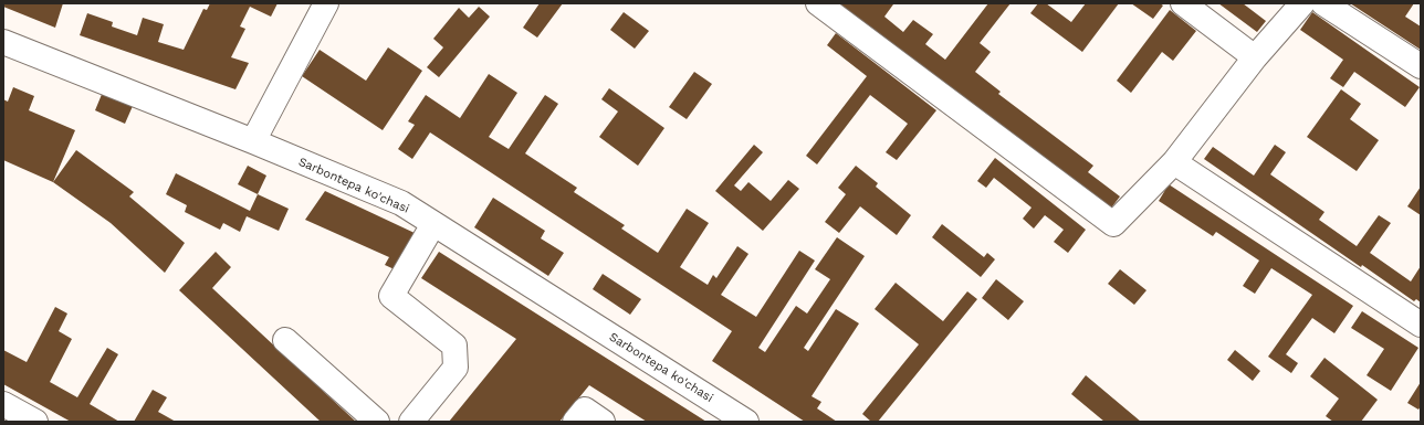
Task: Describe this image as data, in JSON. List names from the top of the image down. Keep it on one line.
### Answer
{"streets":{"street":["Sarbontepa ko'chasi"]}}
